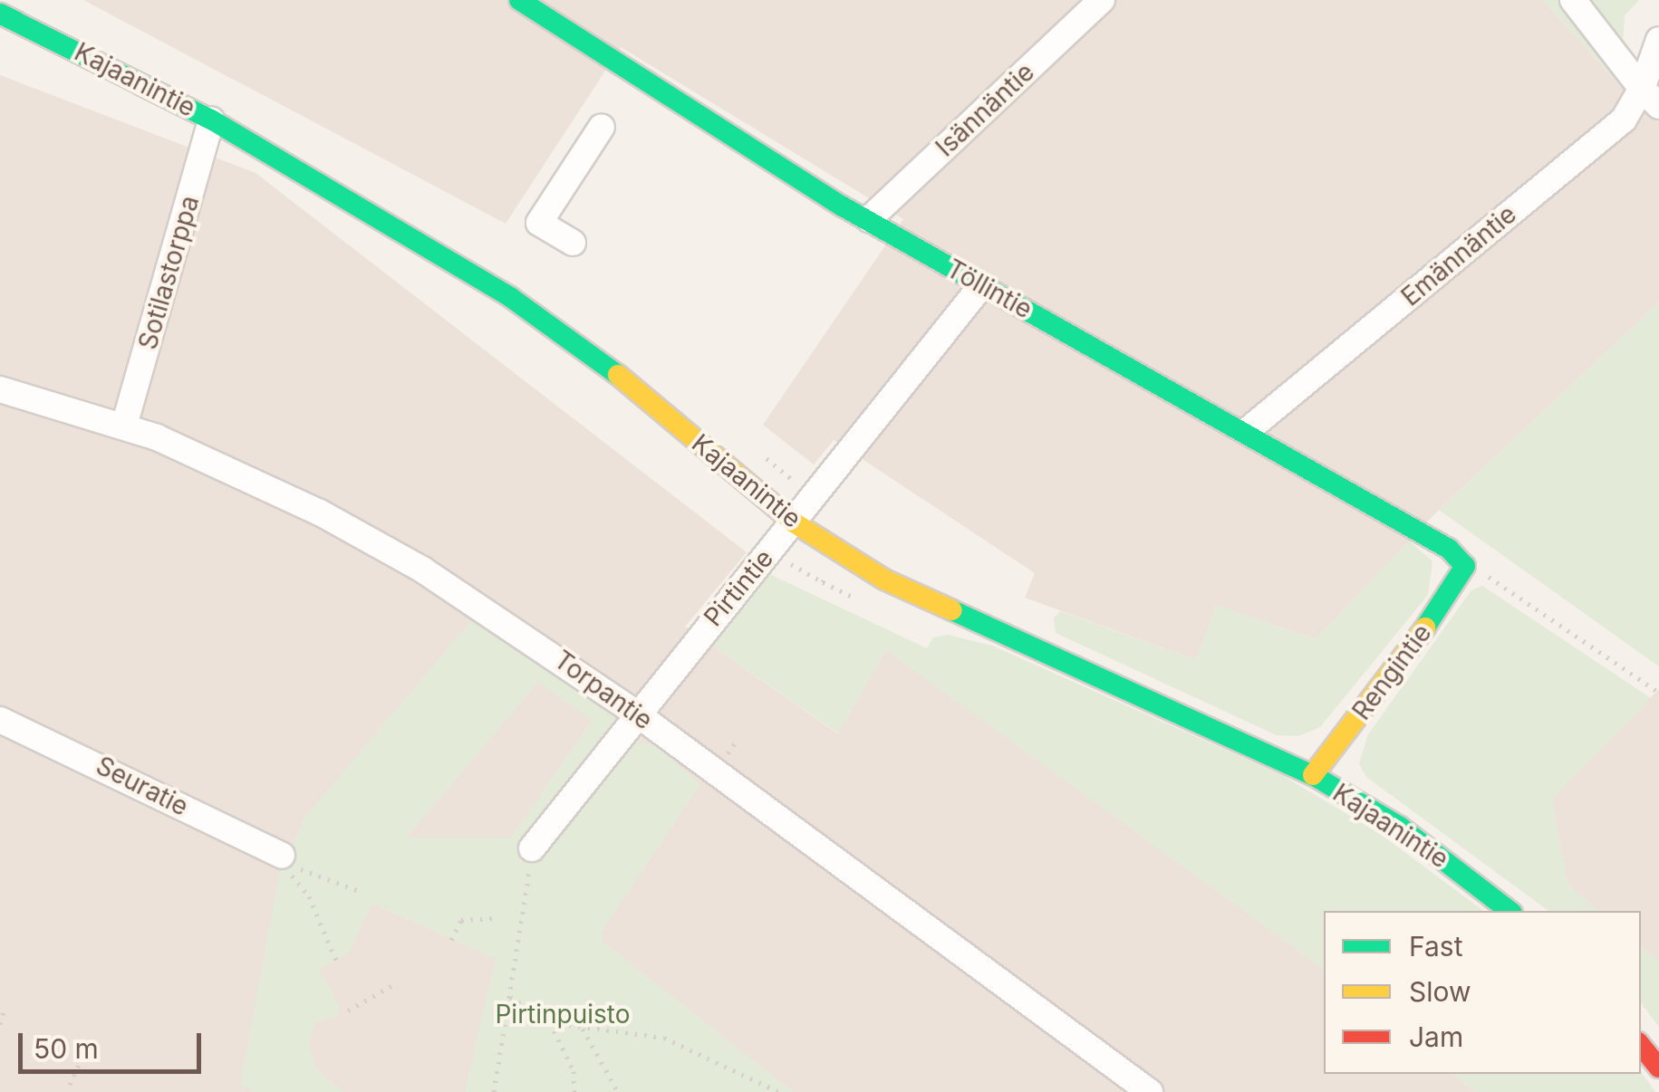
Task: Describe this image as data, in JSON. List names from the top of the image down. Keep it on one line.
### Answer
{"streets":{"main road":["Kajaanintie","Töllintie","Rengintie"],"street":["Isännäntie","Emännäntie","Sotilastorppa","Pirtintie","Torpantie","Seuratie"]},"crossings":[["Kajaanintie","Sotilastorppa"],["Kajaanintie","Pirtintie"],["Kajaanintie","Rengintie"],["Isännäntie","Töllintie"],["Emännäntie","Töllintie"],["Sotilastorppa","Torpantie"],["Töllintie","Pirtintie"],["Töllintie","Rengintie"],["Pirtintie","Torpantie"]],"parks":["Pirtinpuisto"],"legend":["Fast","Slow","Jam"],"scale_bar":"50 m"}
